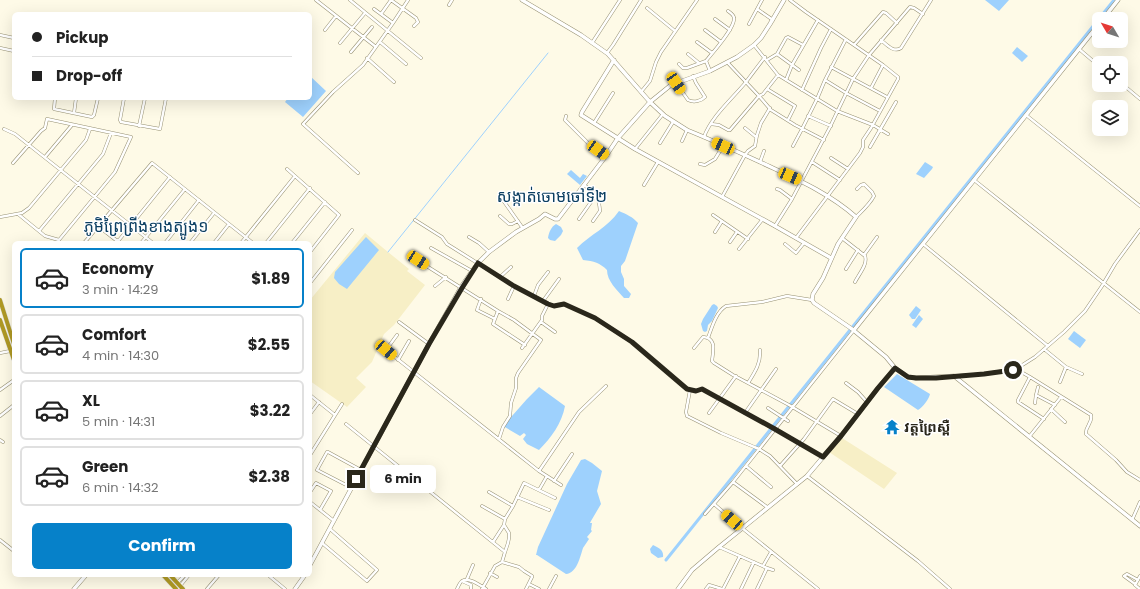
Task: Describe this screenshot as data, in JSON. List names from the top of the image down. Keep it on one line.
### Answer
{"districts":["សង្កាត់ចោមចៅទី២","ភូមិព្រៃព្រីងខាងត្បូង១"],"places":{"temple":["វត្តព្រៃស្ពឺ"]},"north":"top left","page":{"banner":["Pickup","Drop-off"],"list":[{"name":"Economy","note":"3 min · 14:29","value":"$1.89"},{"name":"Comfort","note":"4 min · 14:30","value":"$2.55"},{"name":"XL","note":"5 min · 14:31","value":"$3.22"},{"name":"Green","note":"6 min · 14:32","value":"$2.38"}],"bubble":"6 min","buttons":"Confirm"}}
